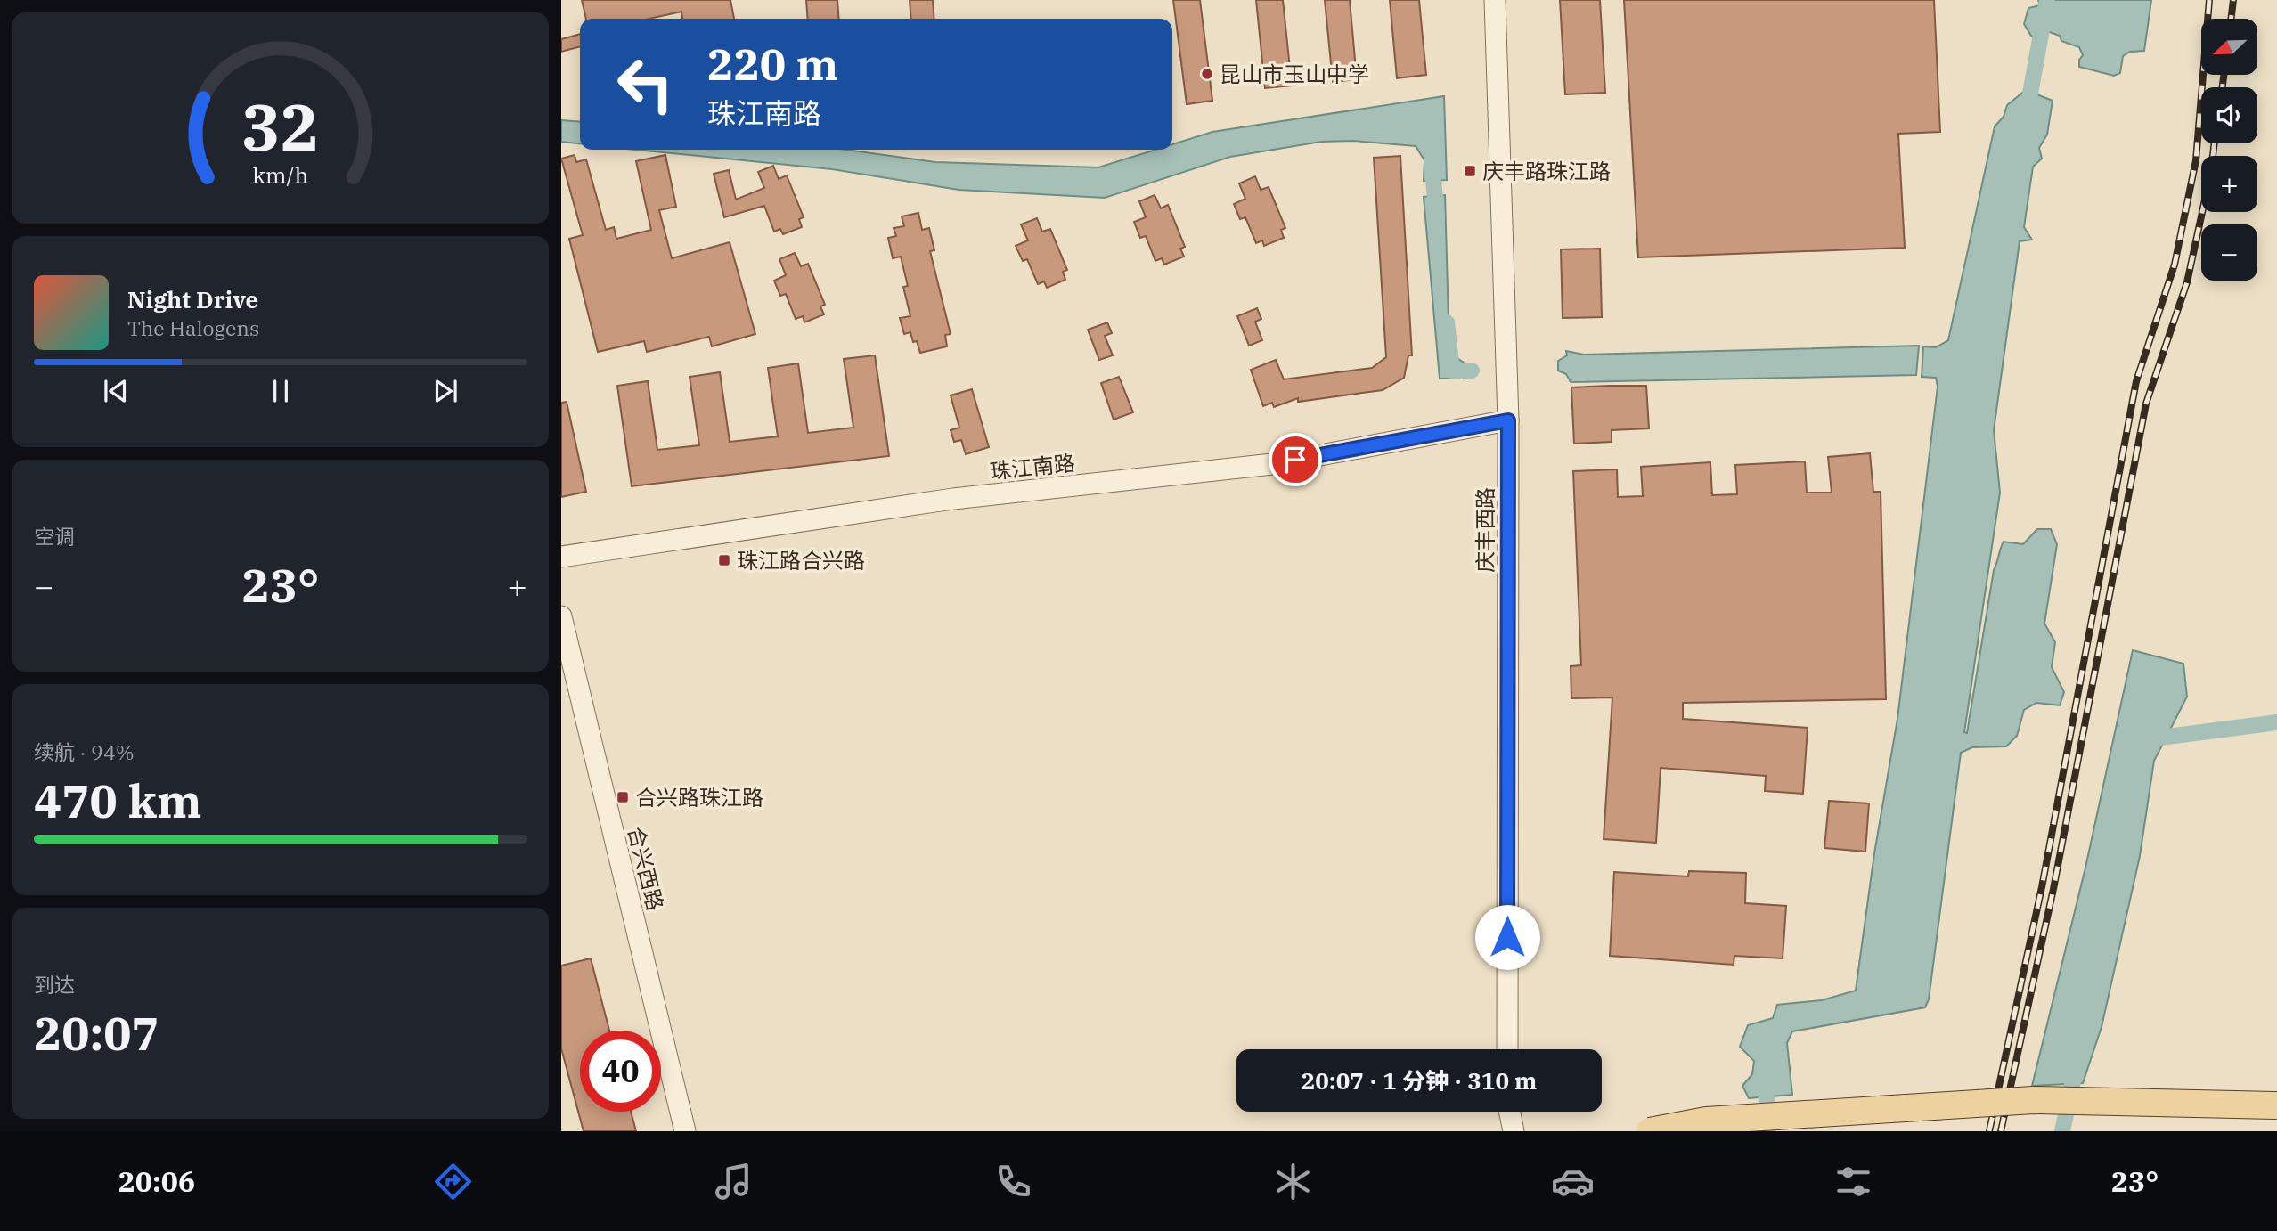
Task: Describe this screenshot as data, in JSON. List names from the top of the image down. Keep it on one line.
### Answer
{"streets":{"street":["珠江南路","庆丰西路","合兴西路"]},"crossings":[["珠江南路","庆丰西路"]],"places":{"other":["昆山市玉山中学"],"transit":["庆丰路珠江路","珠江路合兴路","合兴路珠江路"]},"north":"bottom left","page":{"map_buttons":["+","−"],"turn":["220 m","珠江南路"],"song":["Night Drive","The Halogens"],"tile":["空调",["续航 · 94%","470 km"],["到达","20:07"]],"heat":["−","23°","+"],"limit":"40","trip":"20:07 · 1 分钟 · 310 m","tabs":["20:06","23°"],"gauge":["32","km/h"]}}
